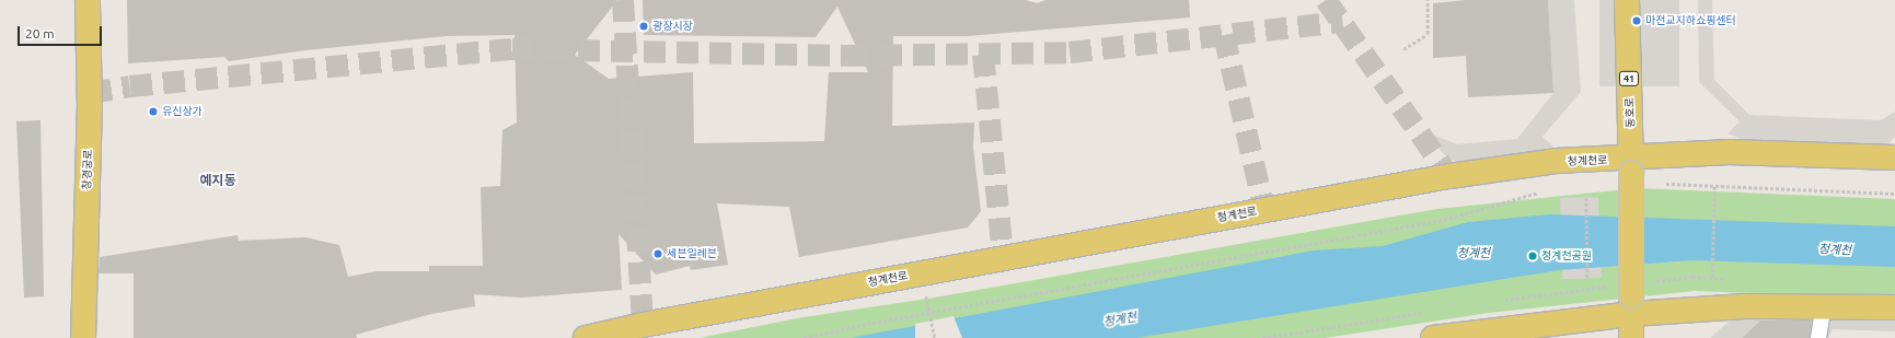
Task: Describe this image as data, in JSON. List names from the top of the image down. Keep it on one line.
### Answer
{"streets":{"main road":["41","동호로","청계천로","창경궁로"]},"crossings":[["41","동호로"],["41","청계천로"],["동호로","청계천로"]],"districts":["예지동"],"water":["청계천"],"places":["마전교지하쇼핑센터","광장시장","유신상가","세븐일레븐","청계천공원"],"scale_bar":"20 m"}
